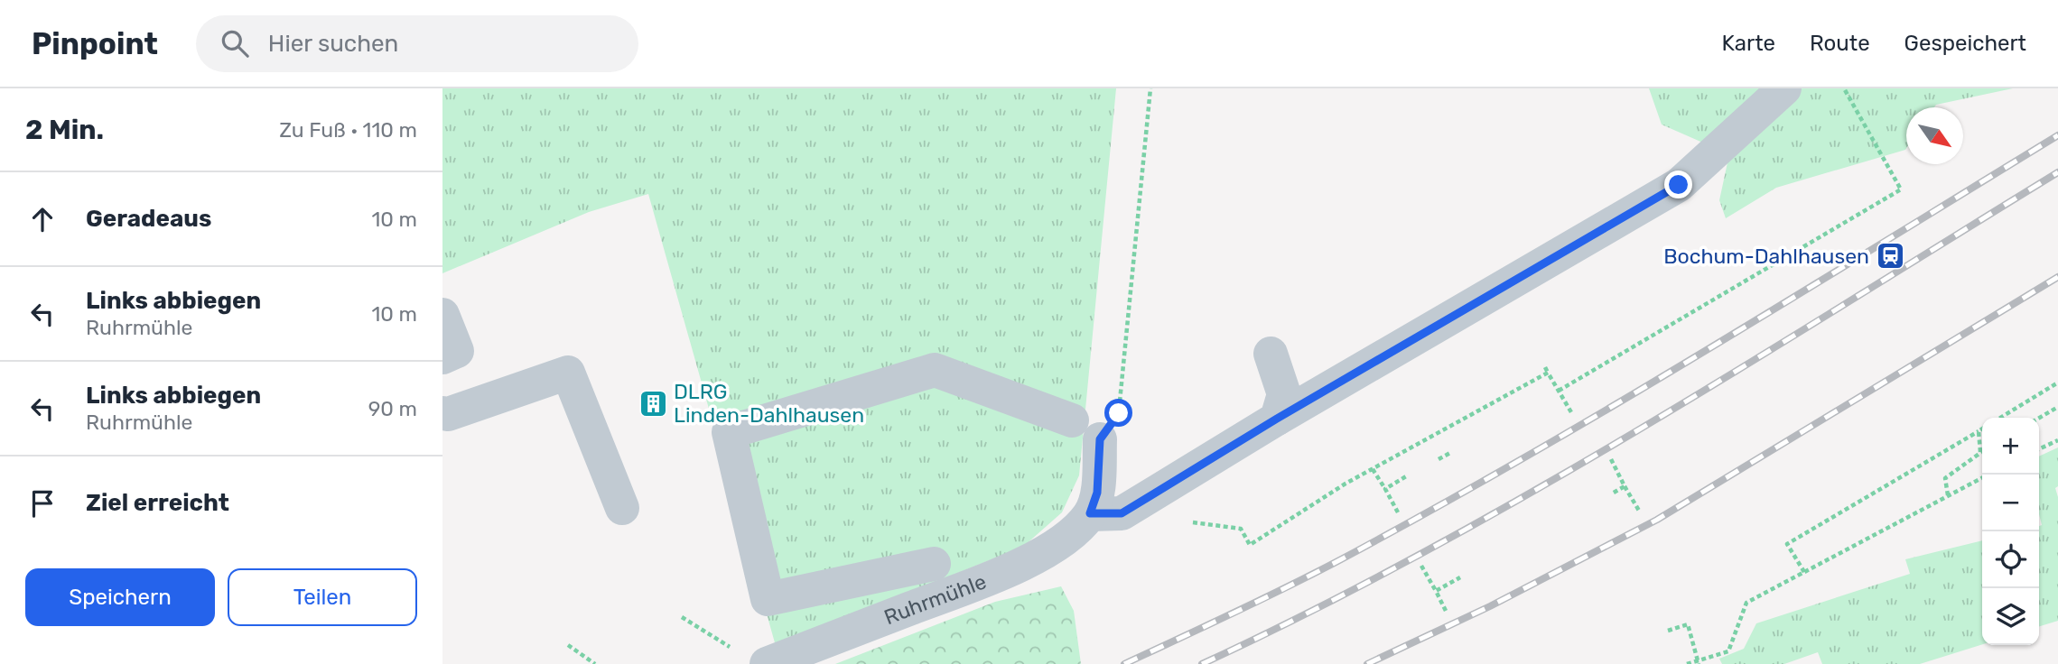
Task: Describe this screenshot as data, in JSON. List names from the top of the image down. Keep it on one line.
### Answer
{"streets":{"lane":["Ruhrmühle"]},"places":{"station":["Bochum-Dahlhausen"],"building":["DLRG Linden-Dahlhausen"]},"north":"bottom right","page":{"header":"Pinpoint","search":"Hier suchen","nav":["Karte","Route","Gespeichert"],"heading":["2 Min.","Zu Fuß · 110 m"],"list":[["Geradeaus","10 m"],["Links abbiegen","Ruhrmühle","10 m"],["Links abbiegen","Ruhrmühle","90 m"],"Ziel erreicht"],"map_buttons":["+","−"],"buttons":["Speichern","Teilen"]}}
